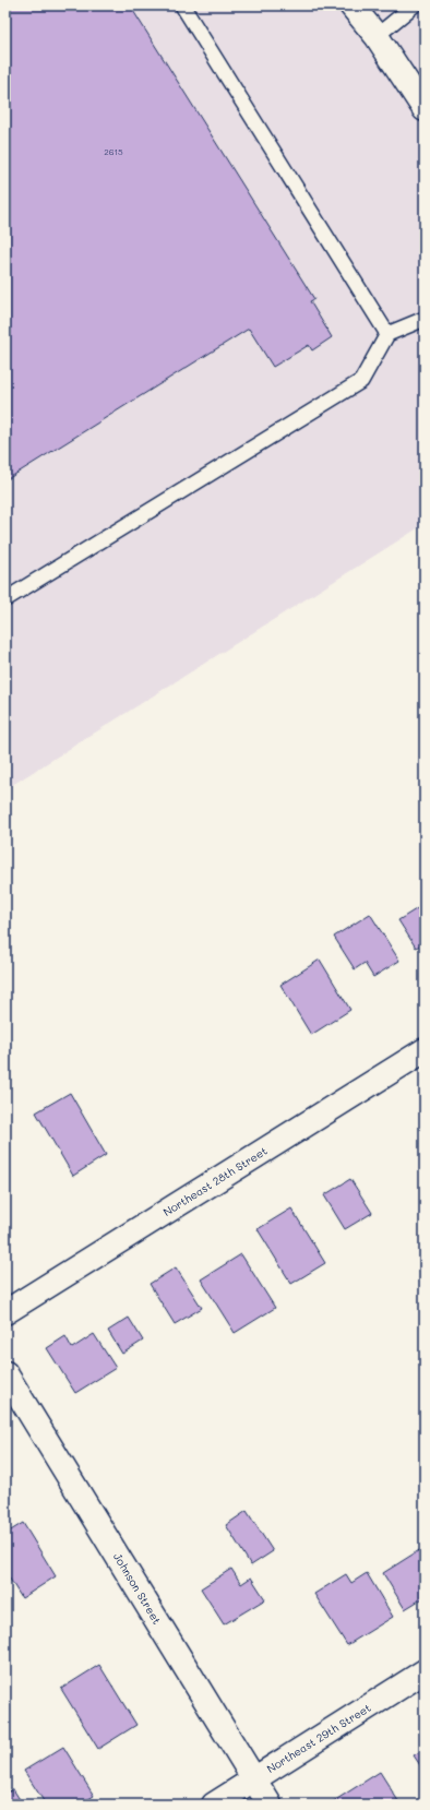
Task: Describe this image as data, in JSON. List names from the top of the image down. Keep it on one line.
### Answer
{"streets":{"street":["Northeast 28th Street","Johnson Street","Northeast 29th Street"]},"crossings":[["Johnson Street","Northeast 29th Street"]],"house_numbers":["2615"]}
